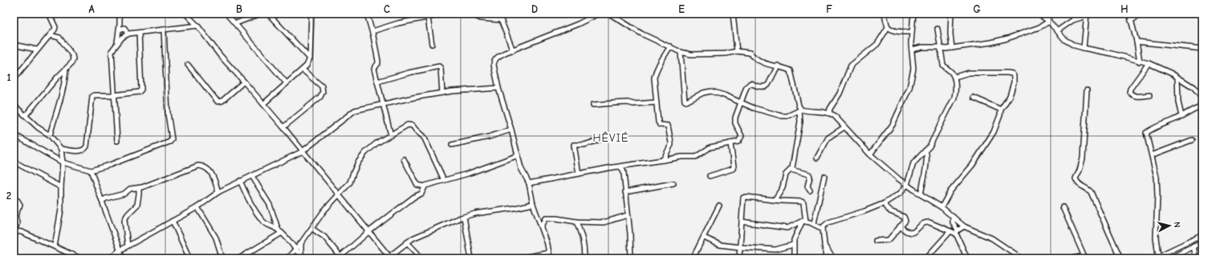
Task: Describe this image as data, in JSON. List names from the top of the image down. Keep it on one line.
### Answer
{"districts":["HÊVIÉ"],"north":"right","grid":{"columns":["A","B","C","D","E","F","G","H"],"rows":["1","2"]}}
